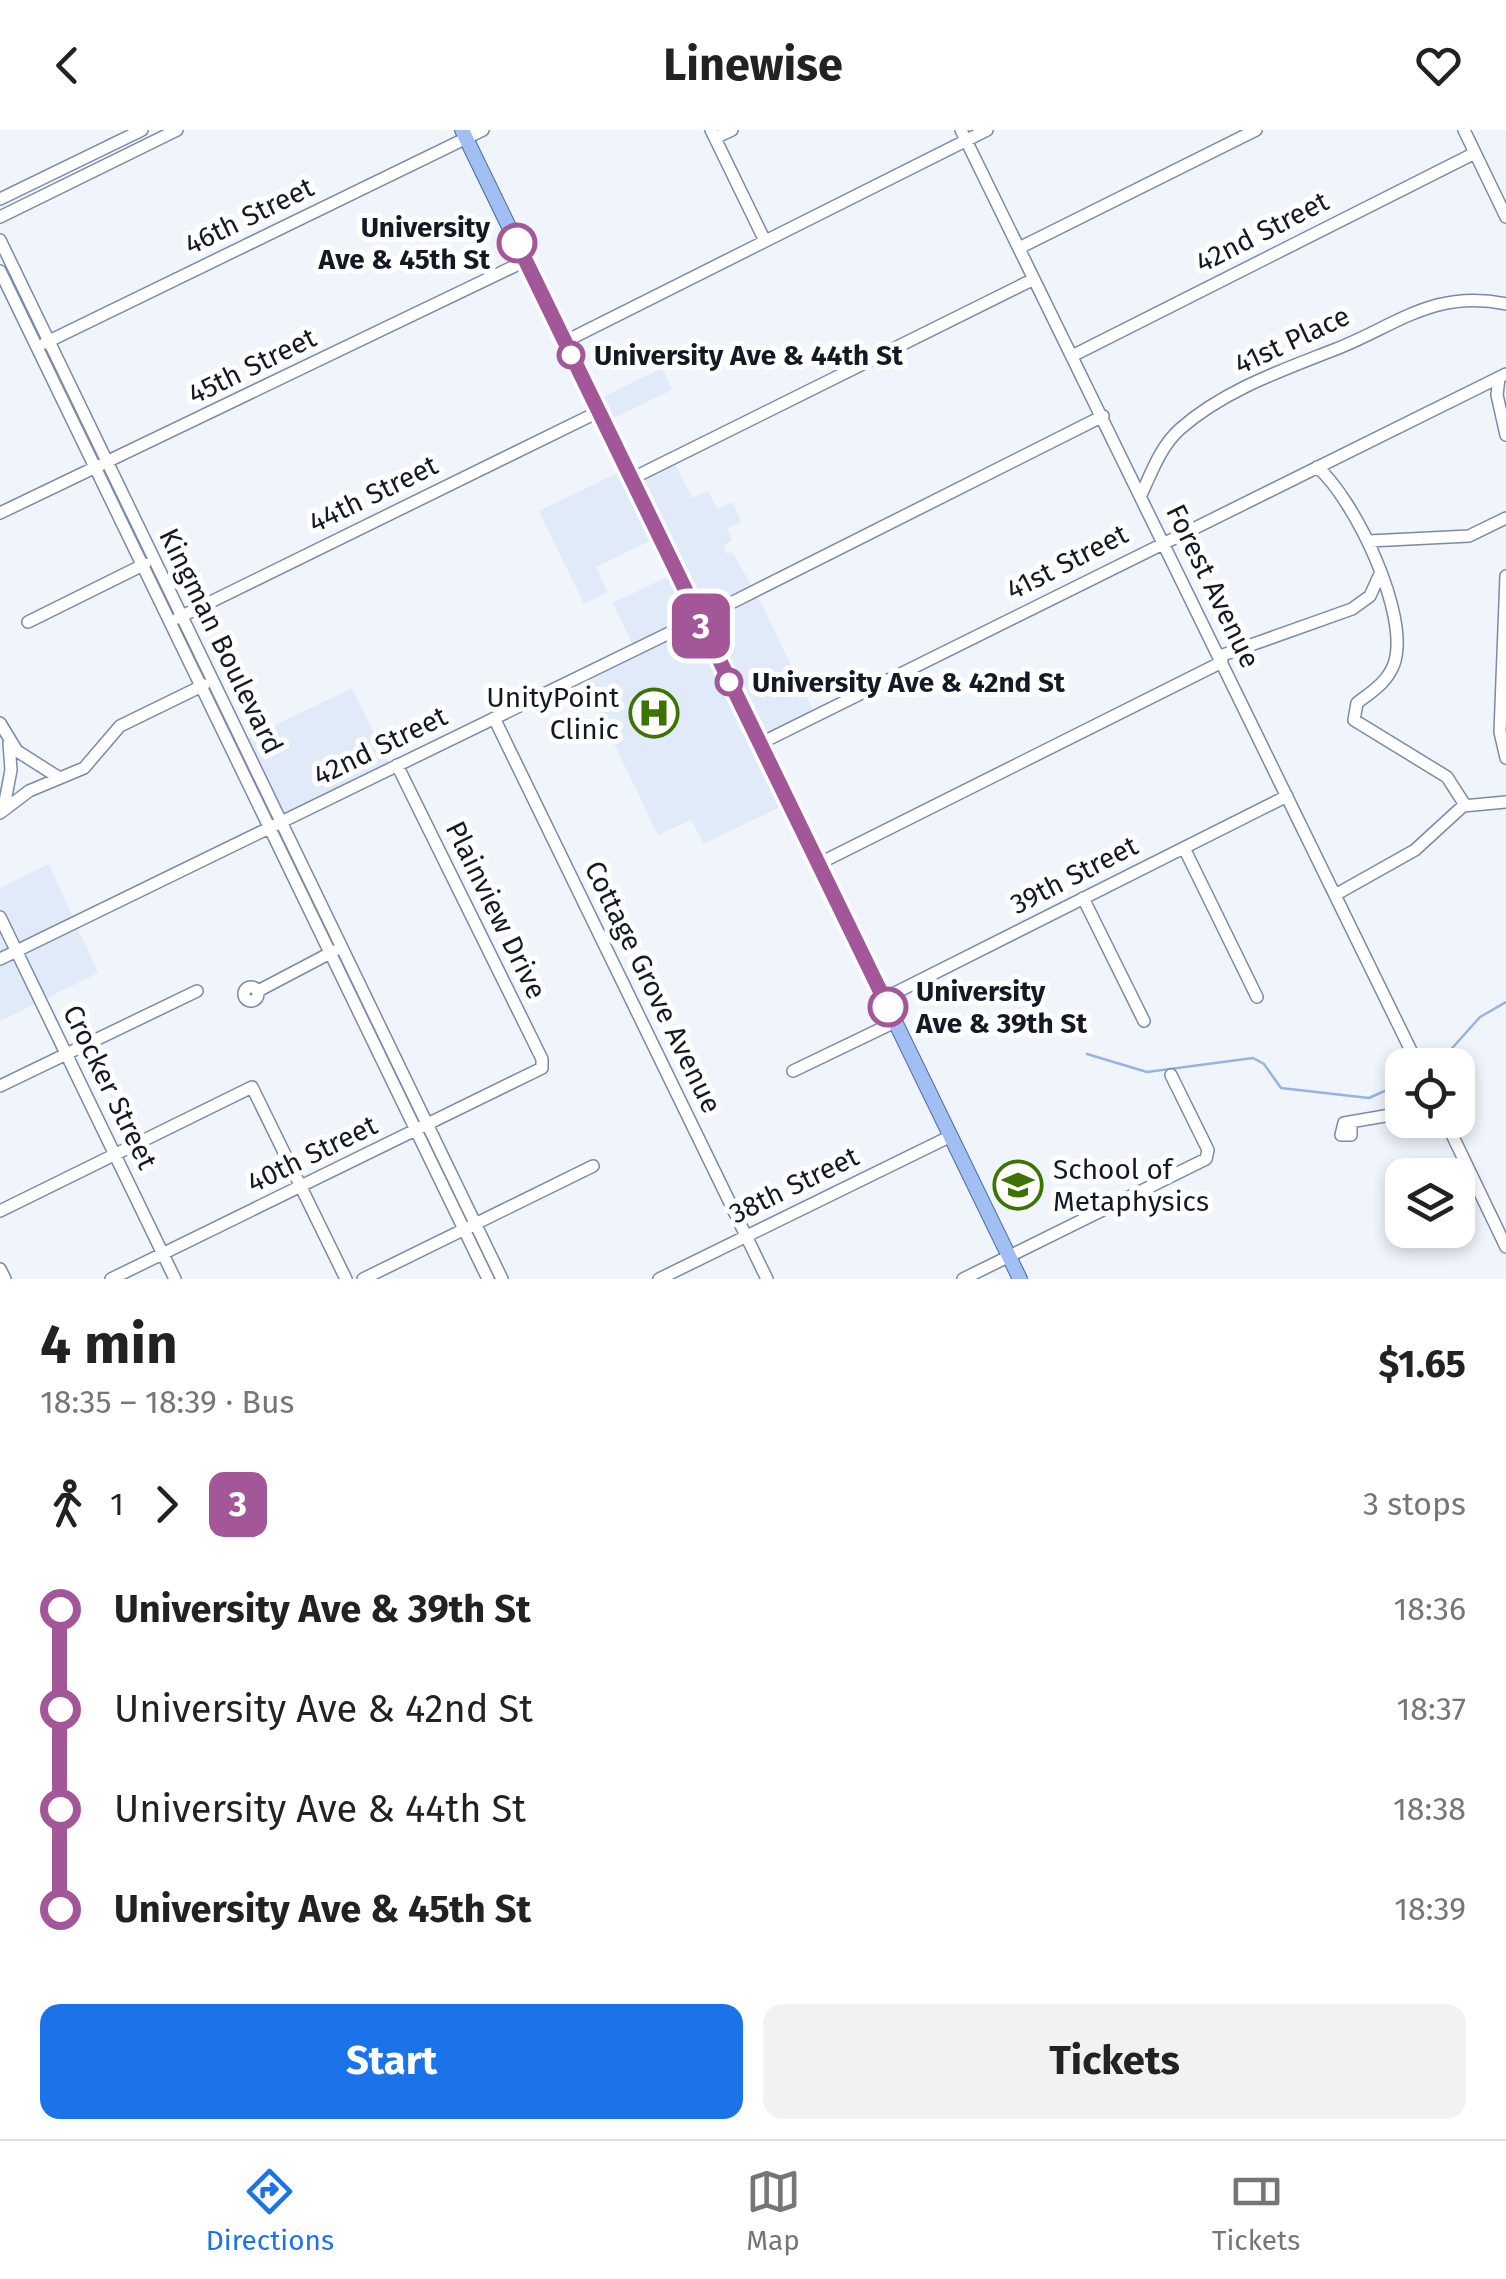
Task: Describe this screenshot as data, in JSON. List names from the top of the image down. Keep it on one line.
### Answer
{"streets":{"street":["46th Street","42nd Street","41st Place","45th Street","44th Street","41st Street","Forest Avenue","Kingman Boulevard","39th Street","Plainview Drive","Cottage Grove Avenue","Crocker Street","40th Street","38th Street"]},"crossings":[["46th Street","Kingman Boulevard"],["42nd Street","Forest Avenue"],["42nd Street","Kingman Boulevard"],["42nd Street","Plainview Drive"],["42nd Street","Cottage Grove Avenue"],["42nd Street","Crocker Street"],["41st Place","Forest Avenue"],["45th Street","Kingman Boulevard"],["44th Street","Kingman Boulevard"],["41st Street","Forest Avenue"],["Forest Avenue","39th Street"],["Kingman Boulevard","40th Street"],["Plainview Drive","40th Street"],["Cottage Grove Avenue","38th Street"],["Crocker Street","40th Street"]],"places":{"other":["University Ave & 45th St","University Ave & 44th St","University Ave & 42nd St","University Ave & 39th St"],"hospital":["UnityPoint Clinic"],"school or university":["School of Metaphysics"]},"lines":["bus line 3"],"page":{"header":"Linewise","on_map":"3","heading":["4 min","18:35 – 18:39 · Bus","$1.65"],"legs":["1","3","3 stops"],"list":[{"name":"University Ave & 39th St","value":"18:36"},{"name":"University Ave & 42nd St","value":"18:37"},{"name":"University Ave & 44th St","value":"18:38"},{"name":"University Ave & 45th St","value":"18:39"}],"buttons":["Start","Tickets"],"tabs":["Directions","Map","Tickets"]}}
